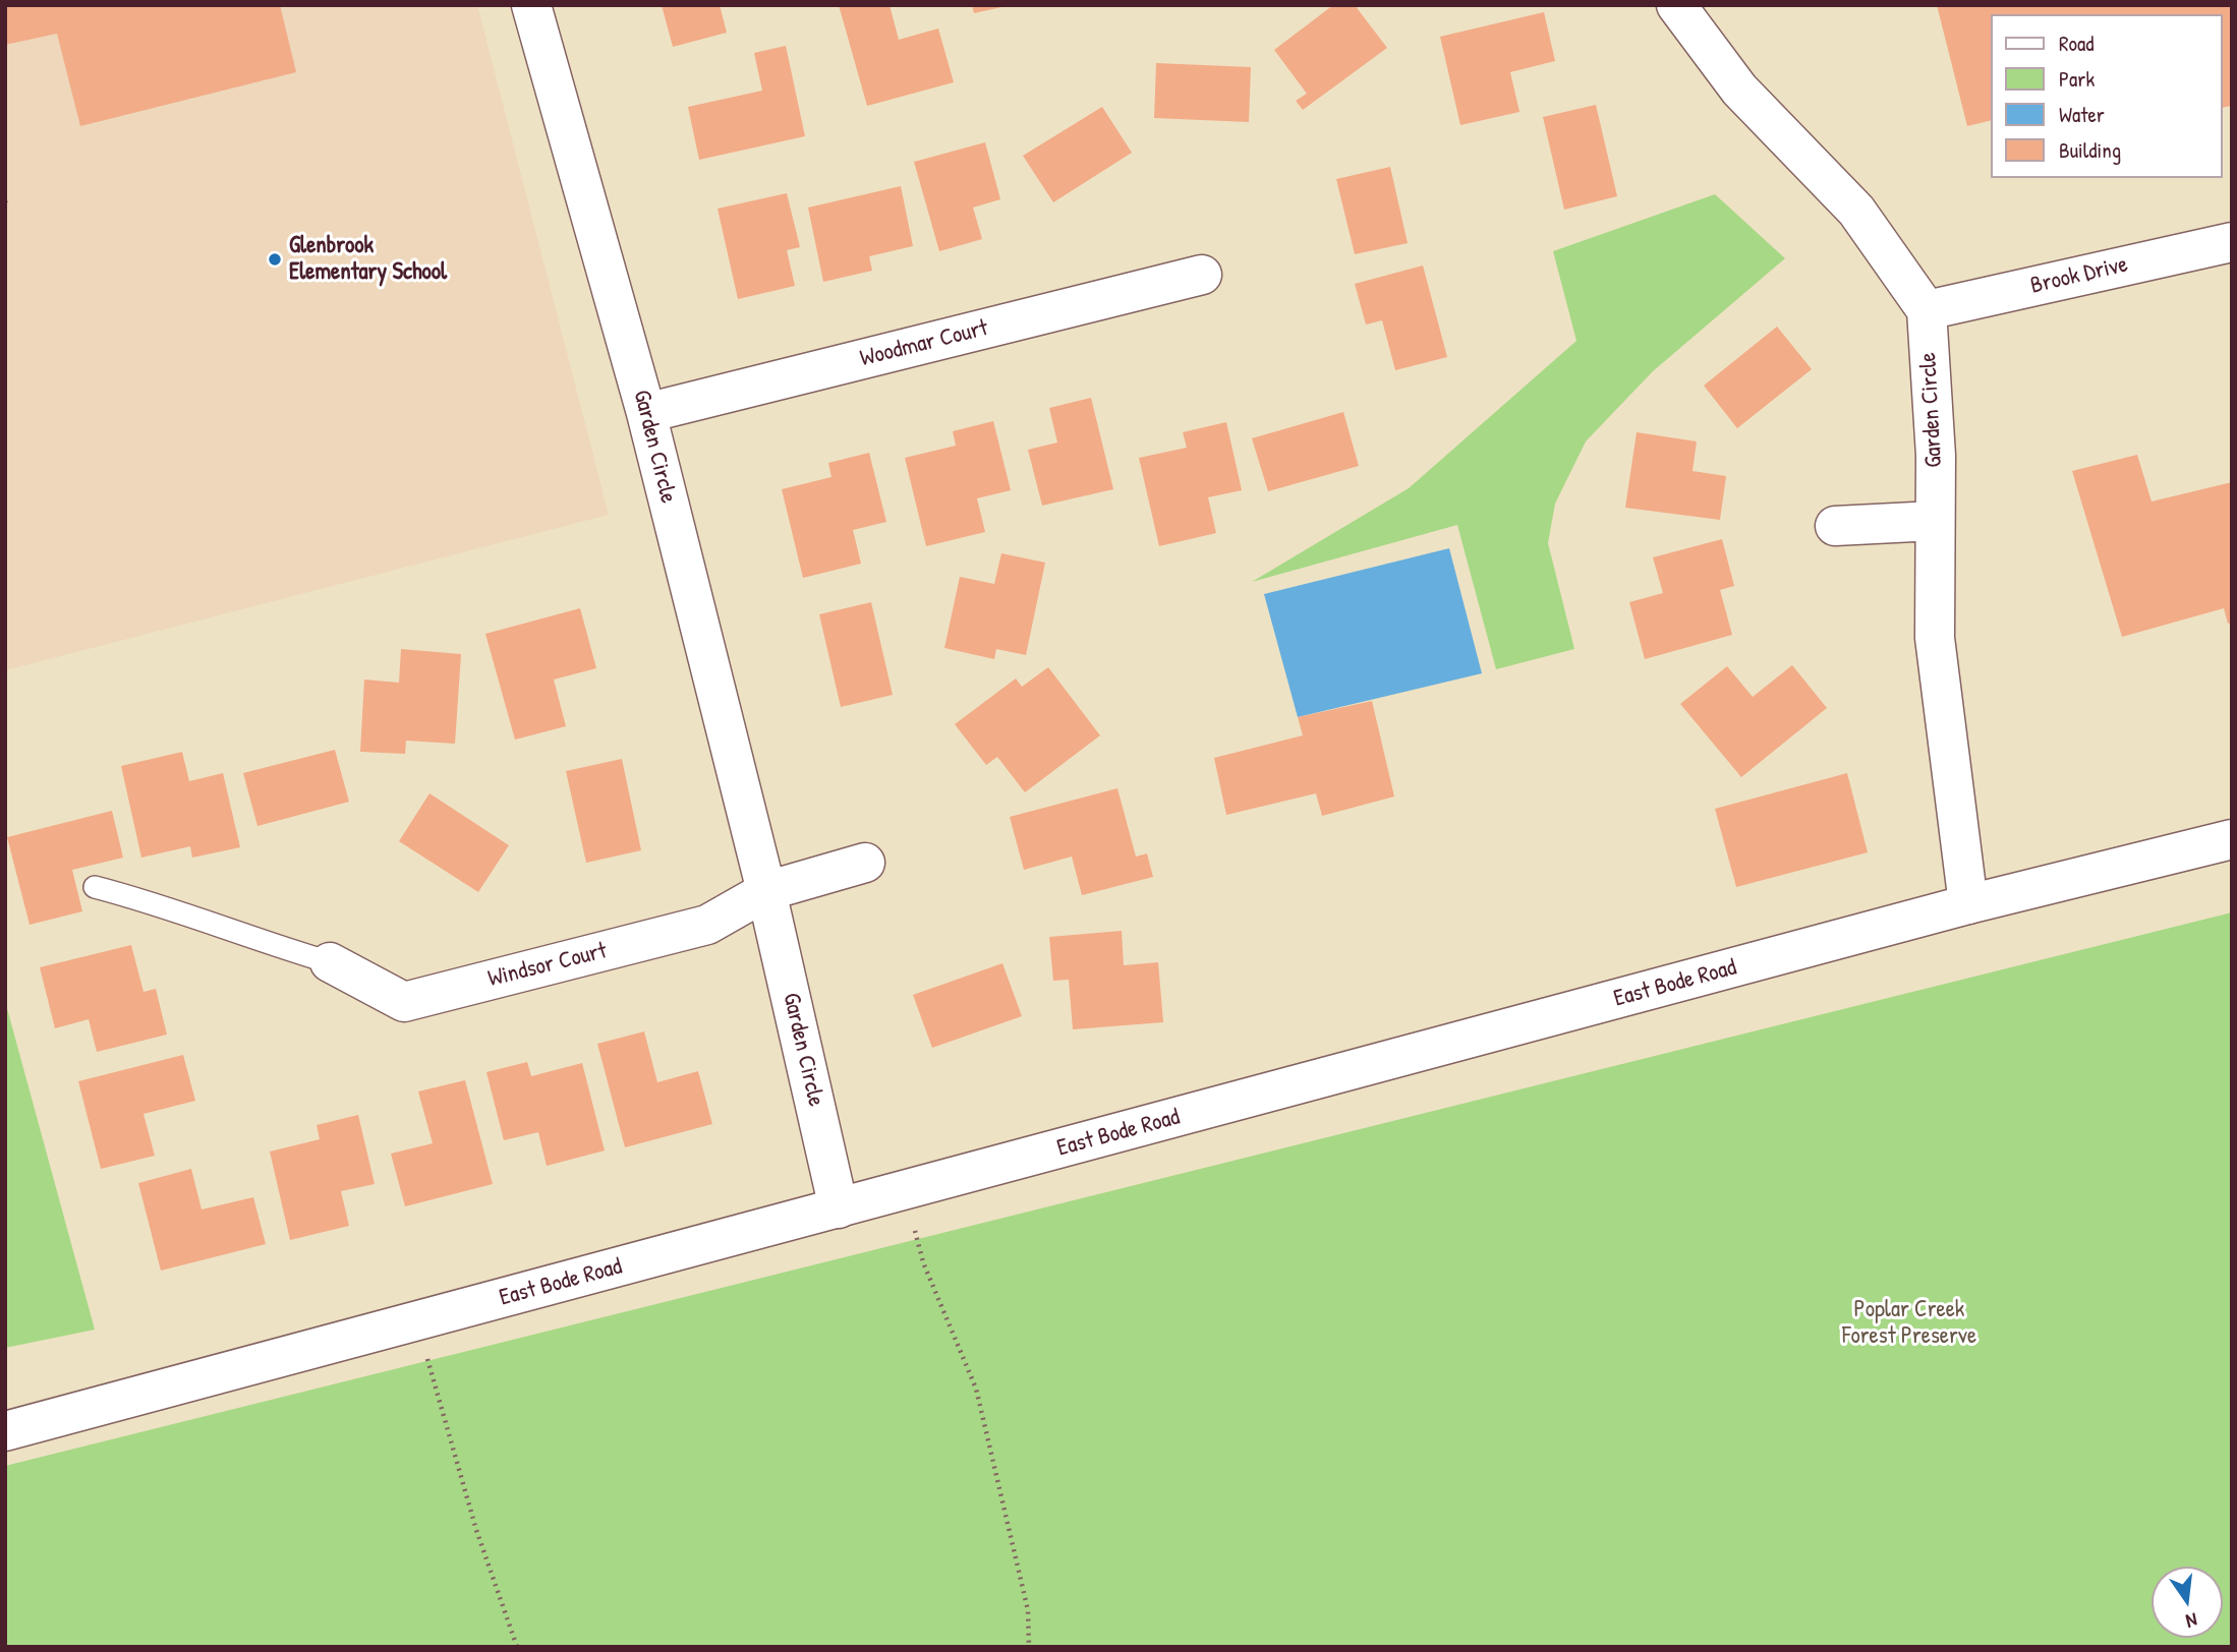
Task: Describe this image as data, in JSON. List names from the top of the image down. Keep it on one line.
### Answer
{"streets":{"street":["Brook Drive","Woodmar Court","Garden Circle","Windsor Court","East Bode Road"]},"crossings":[["Brook Drive","Garden Circle"],["Woodmar Court","Garden Circle"],["Garden Circle","Windsor Court"],["Garden Circle","East Bode Road"]],"parks":["Poplar Creek Forest Preserve"],"places":["Glenbrook Elementary School"],"legend":["Road","Park","Water","Building"],"north":"bottom"}
